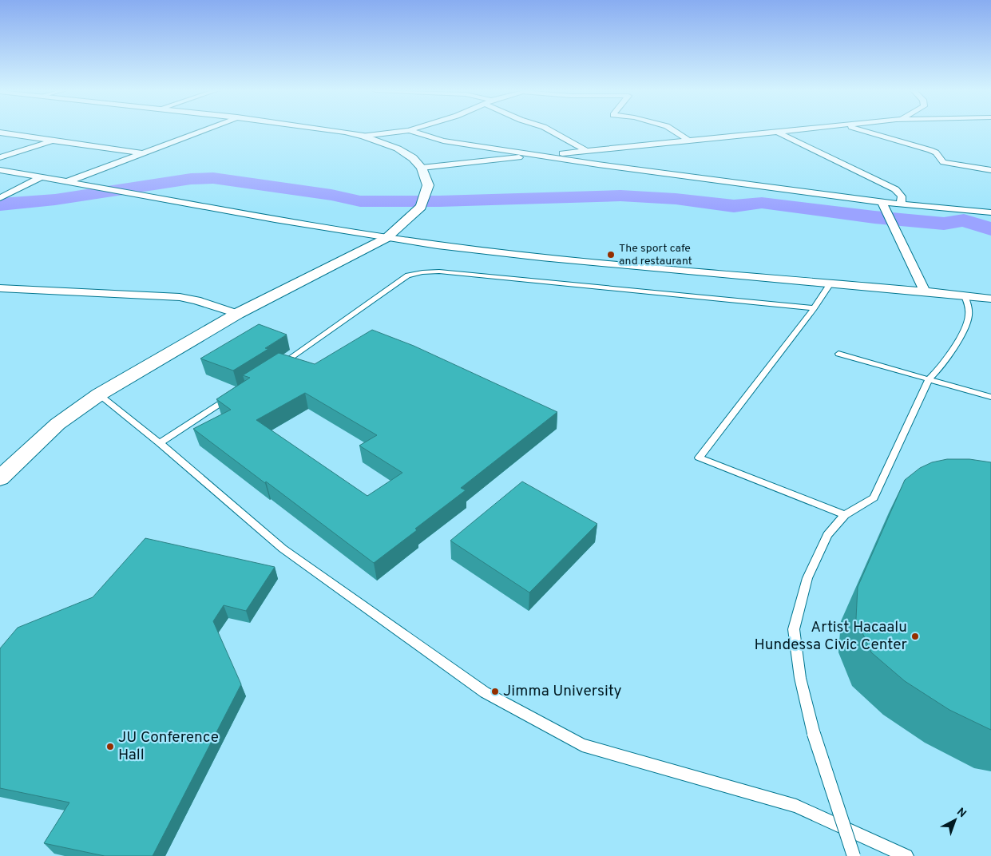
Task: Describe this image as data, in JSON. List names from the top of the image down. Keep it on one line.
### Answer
{"places":["The sport cafe and restaurant","Artist Hacaalu Hundessa Civic Center","Jimma University","JU Conference Hall"],"north":"top right"}
